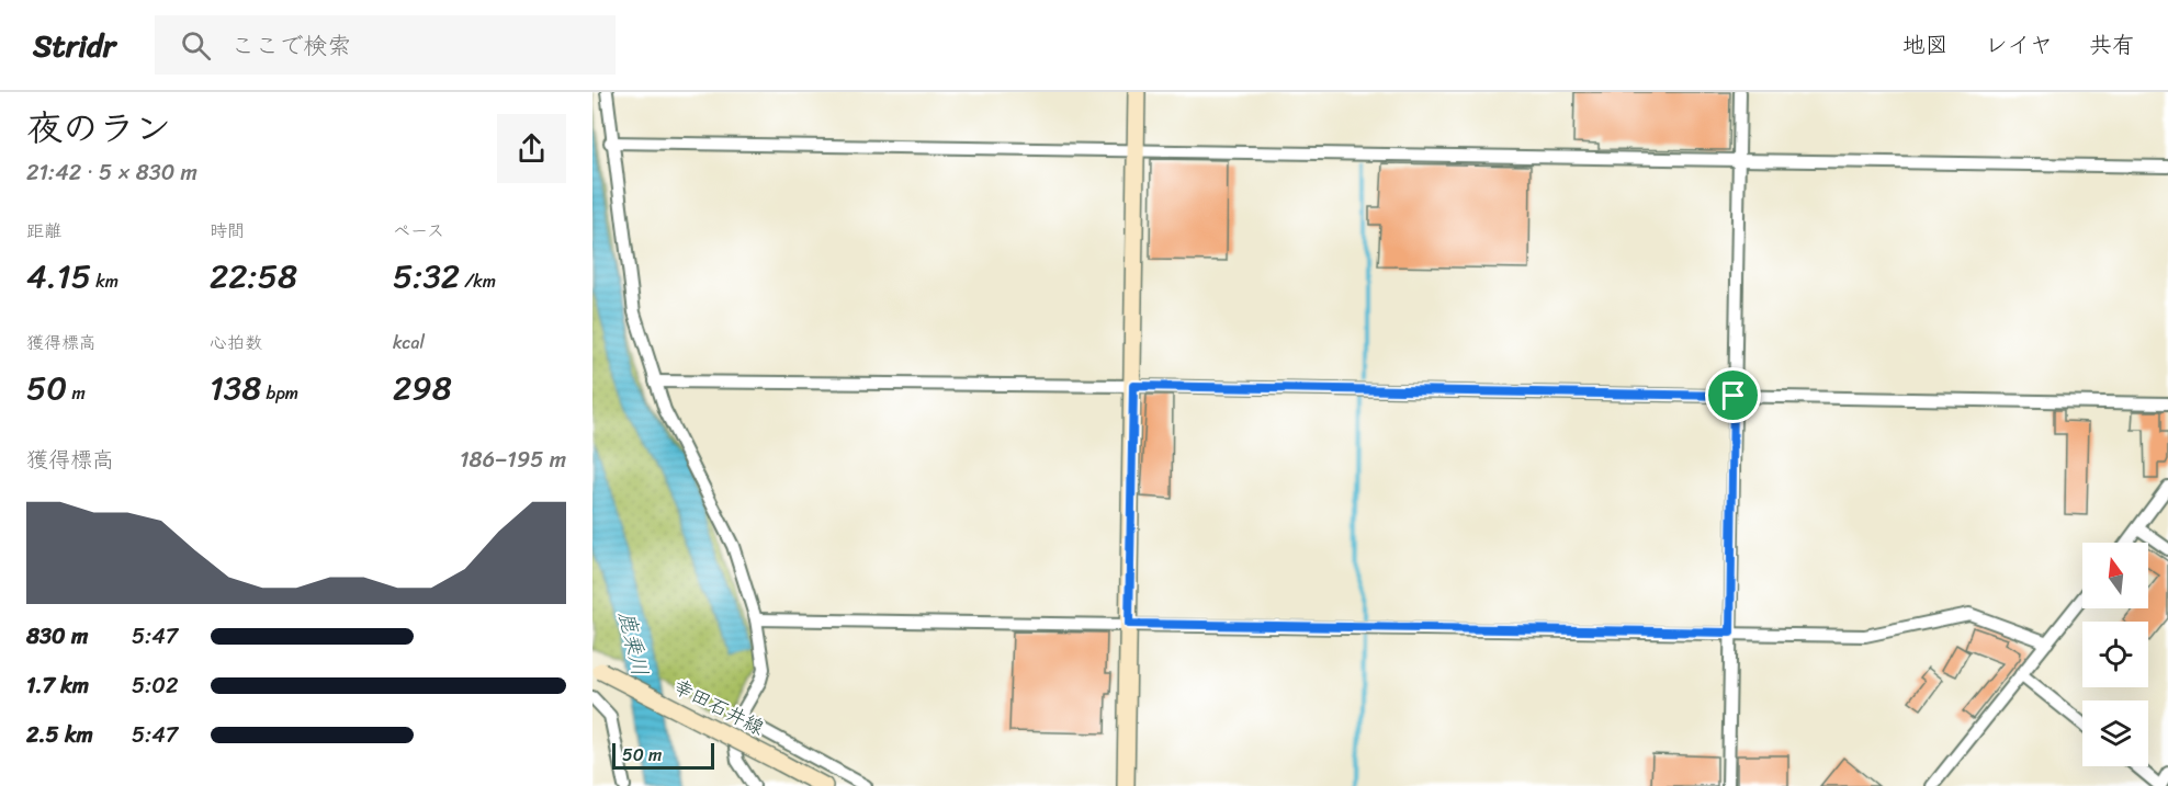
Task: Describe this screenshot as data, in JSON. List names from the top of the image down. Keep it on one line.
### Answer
{"streets":{"street":["幸田石井線"]},"water":["鹿乗川"],"scale_bar":"50 m","north":"top","page":{"header":"Stridr","search":"ここで検索","nav":["地図","レイヤ","共有"],"heading":["夜のラン","21:42 · 5 × 830 m"],"stats":[["距離","4.15 km"],["時間","22:58"],["ペース","5:32 /km"],["獲得標高","50 m"],["心拍数","138 bpm"],["kcal","298"]],"chart":["獲得標高","186–195 m"],"list":[{"name":"830 m","note":"5:47"},{"name":"1.7 km","note":"5:02"},{"name":"2.5 km","note":"5:47"}],"scale":"50 m"}}
